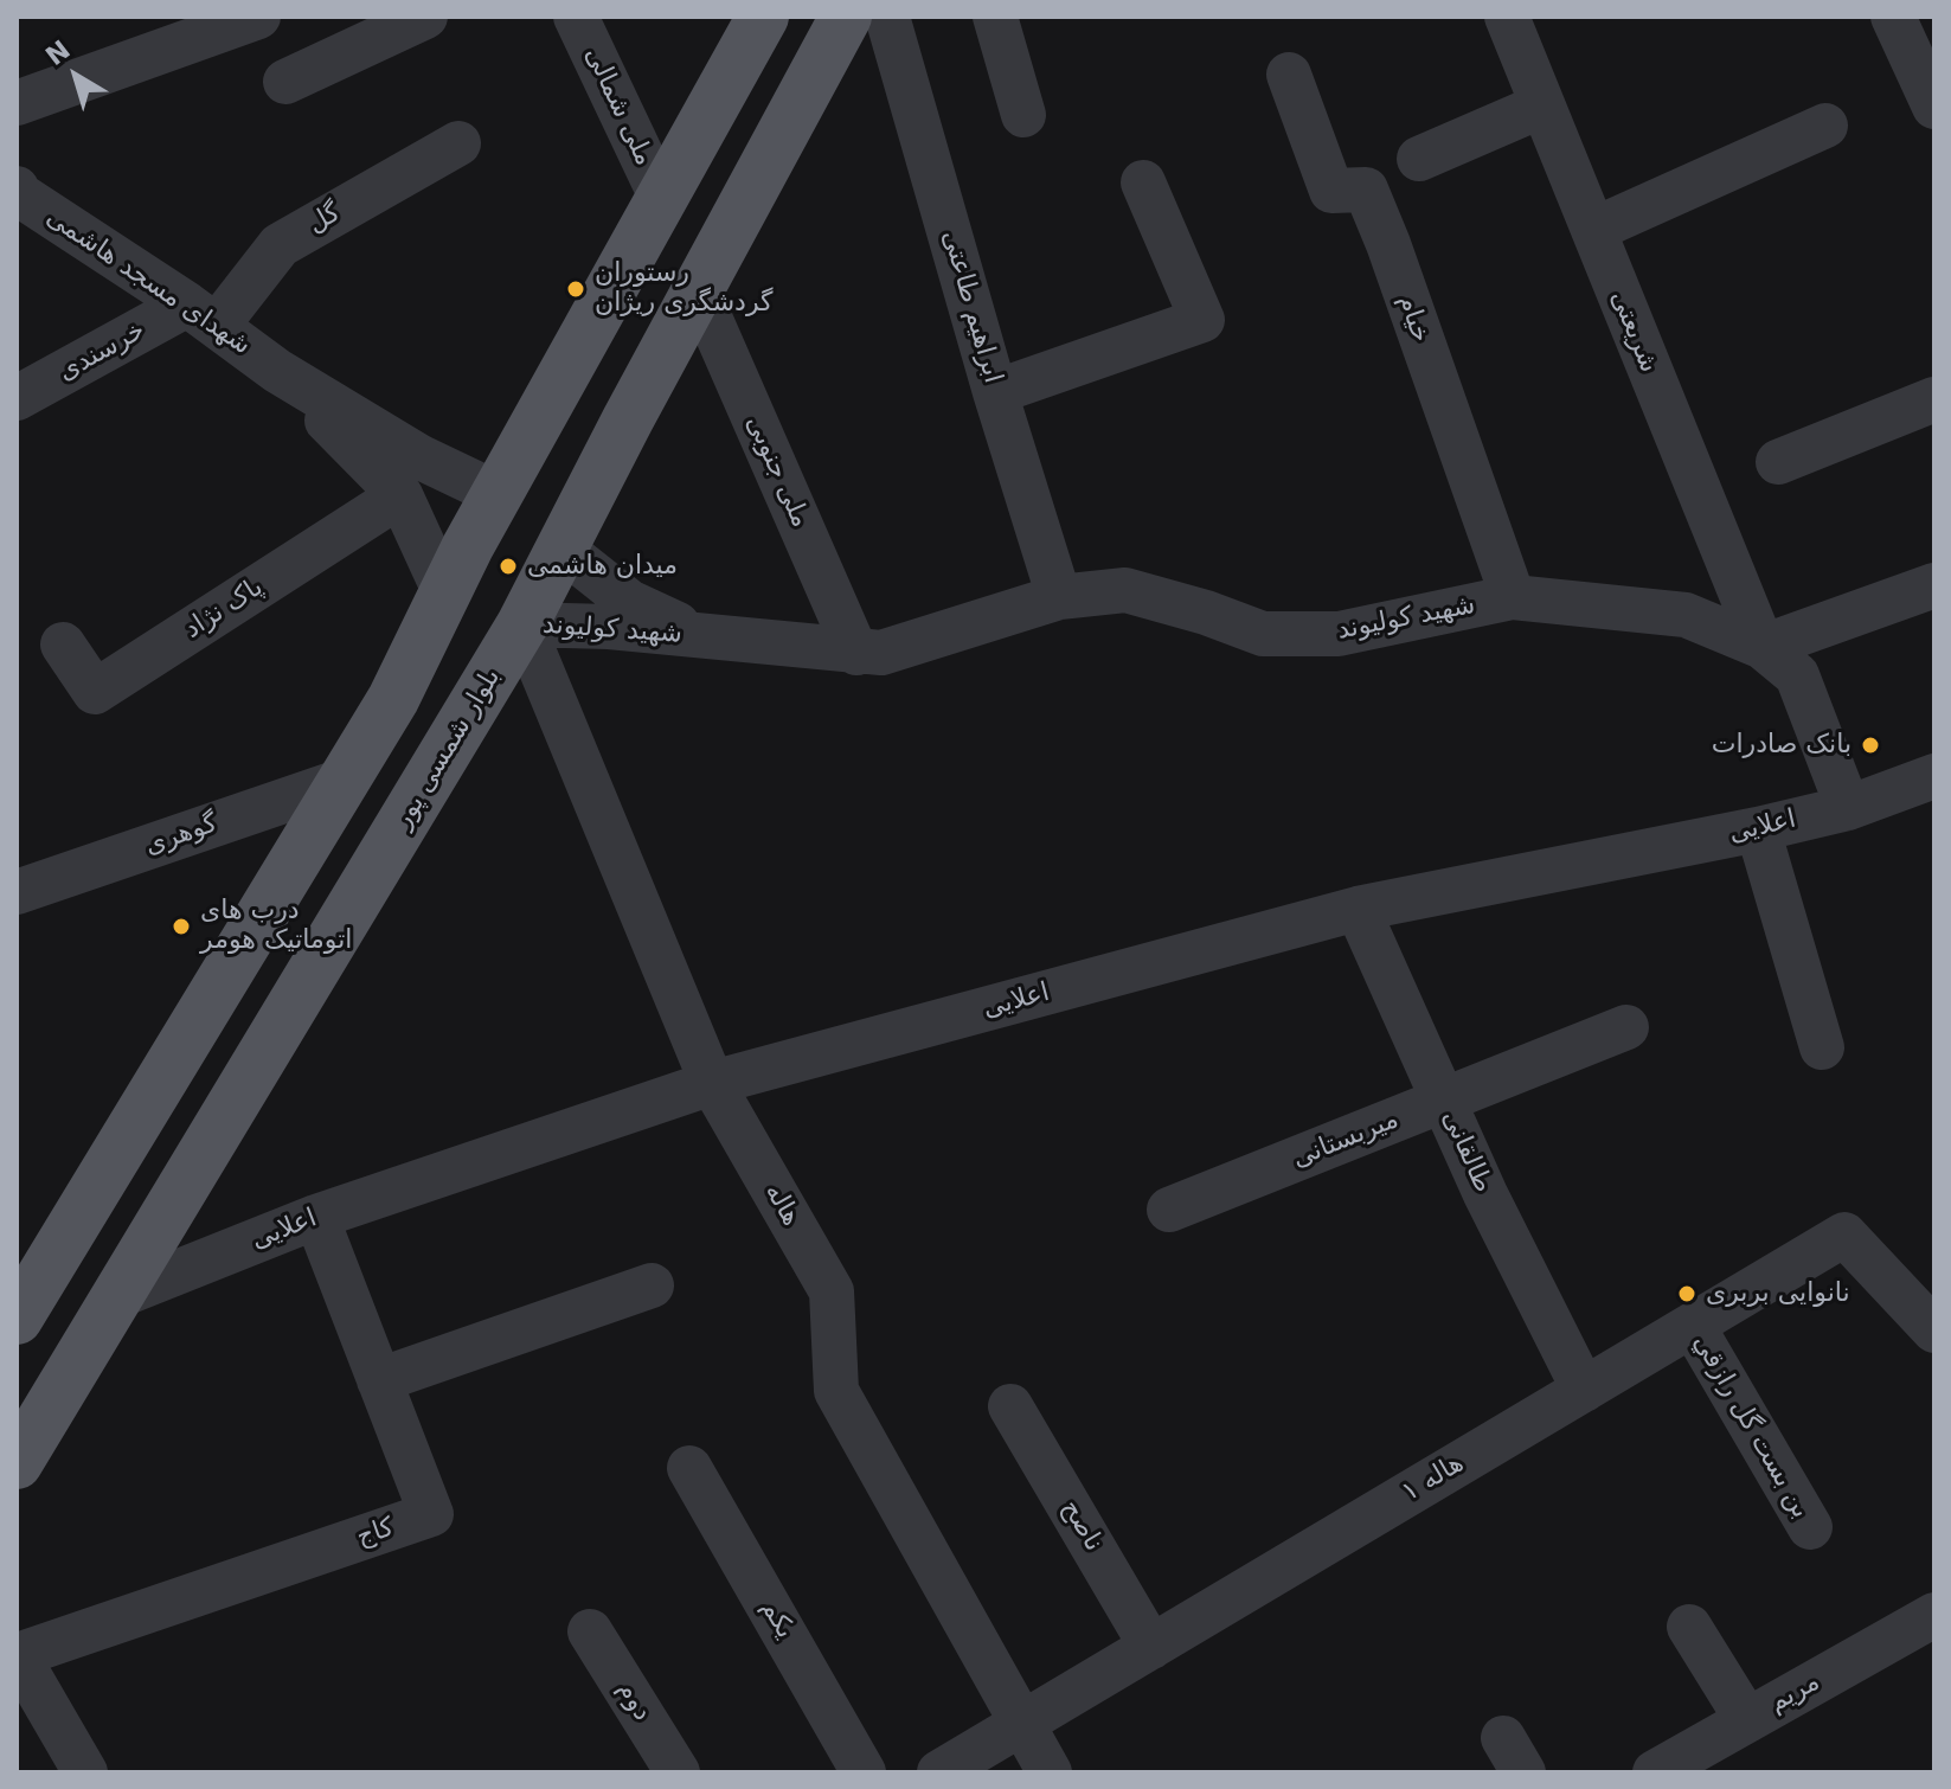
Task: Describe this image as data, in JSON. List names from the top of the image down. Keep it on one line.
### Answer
{"streets":{"main road":["بلوار شمسی پور"],"street":["ملی شمالی","گل","شهدای مسجد هاشمی","ابراهیم طاعتی","خیام","شریعتی","خرسندی","ملی جنوبی","پاک نژاد","شهید کولیوند","اعلایی","گوهری","میربستانی","طالقانی","هاله","بن بست گل رازقي","هاله ۱","ناصح","کاج","یکم","مریم","دوم"]},"crossings":[["گل","شهدای مسجد هاشمی"],["گل","خرسندی"],["شهدای مسجد هاشمی","خرسندی"],["ابراهیم طاعتی","شهید کولیوند"],["خیام","شهید کولیوند"],["شریعتی","شهید کولیوند"],["ملی جنوبی","شهید کولیوند"],["ملی جنوبی","بلوار شمسی پور"],["شهید کولیوند","بلوار شمسی پور"],["شهید کولیوند","اعلایی"],["شهید کولیوند","هاله"],["بلوار شمسی پور","اعلایی"],["بلوار شمسی پور","هاله"],["اعلایی","طالقانی"],["اعلایی","هاله"],["اعلایی","کاج"],["میربستانی","طالقانی"],["طالقانی","هاله ۱"],["هاله","هاله ۱"],["بن بست گل رازقي","هاله ۱"],["هاله ۱","ناصح"]],"places":["رستوران گردشگری ریژان","میدان هاشمی","بانک صادرات","درب های اتوماتیک هومر","نانوایی بربری"],"north":"top left"}
